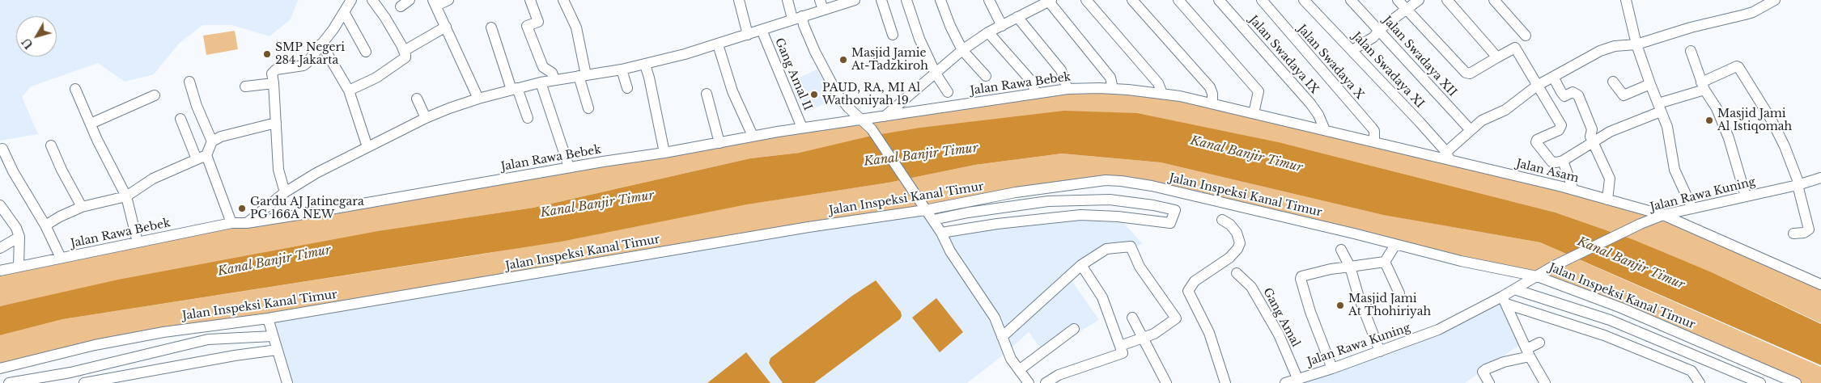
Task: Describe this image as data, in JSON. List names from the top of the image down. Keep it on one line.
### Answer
{"streets":{"street":["Jalan Swadaya IX","Jalan Swadaya XII","Jalan Swadaya X","Jalan Swadaya XI","Gang Amal II","Jalan Rawa Bebek","Jalan Asam","Jalan Rawa Kuning","Jalan Inspeksi Kanal Timur","Gang Amal"]},"crossings":[["Jalan Swadaya IX","Jalan Asam"],["Jalan Swadaya X","Jalan Asam"],["Jalan Swadaya XI","Jalan Asam"],["Gang Amal II","Jalan Rawa Bebek"],["Jalan Rawa Bebek","Jalan Asam"],["Jalan Asam","Jalan Rawa Kuning"],["Jalan Rawa Kuning","Jalan Inspeksi Kanal Timur"],["Jalan Rawa Kuning","Gang Amal"]],"water":["Kanal Banjir Timur"],"places":["SMP Negeri 284 Jakarta","Masjid Jamie At-Tadzkiroh","PAUD, RA, MI Al Wathoniyah 19","Masjid Jami Al Istiqomah","Gardu AJ Jatinegara PG 166A NEW","Masjid Jami At Thohiriyah"],"north":"bottom left"}
